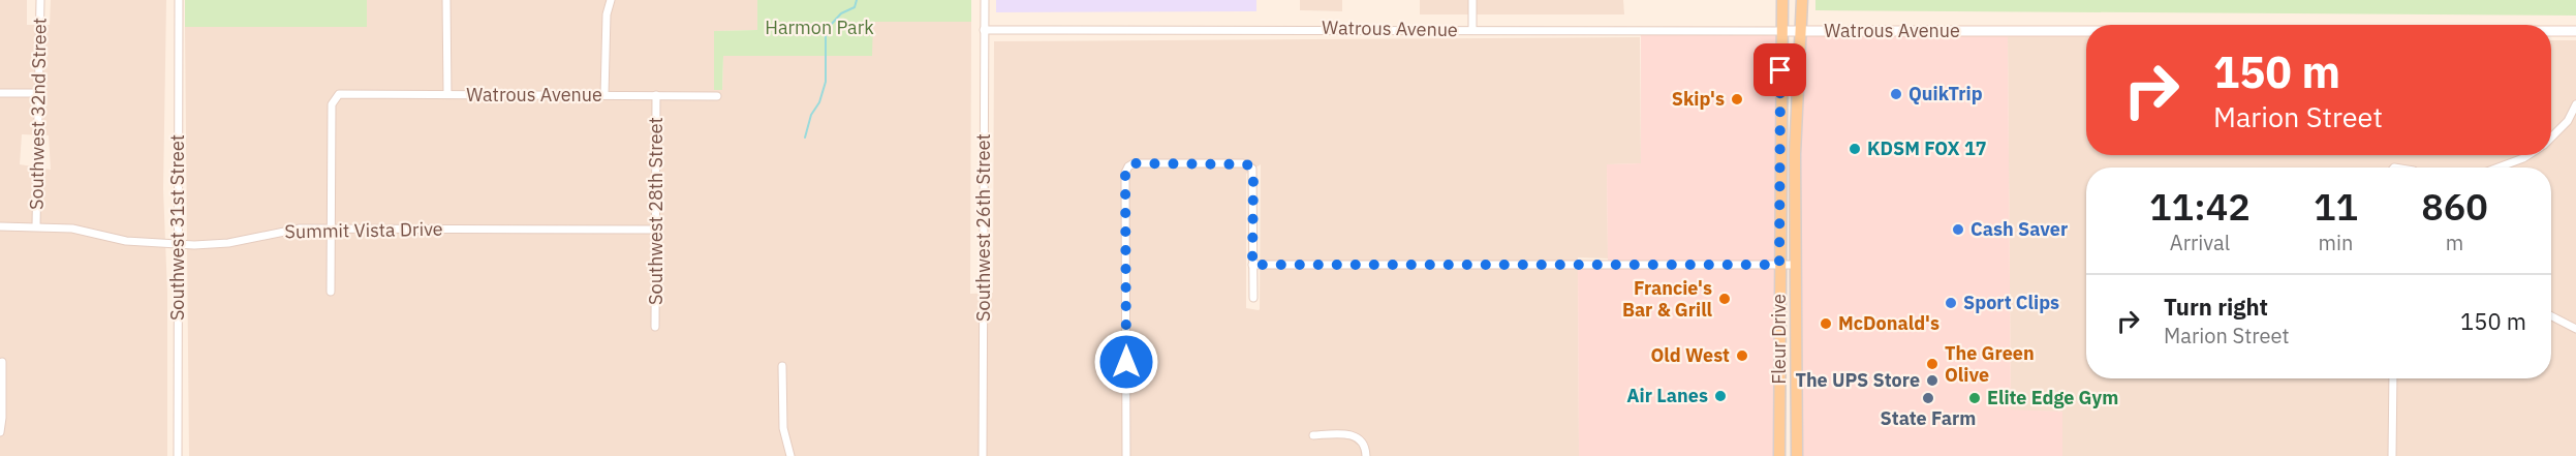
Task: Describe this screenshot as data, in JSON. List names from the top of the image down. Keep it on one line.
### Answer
{"streets":{"main road":["Fleur Drive"],"street":["Watrous Avenue","Southwest 32nd Street","Southwest 28th Street","Southwest 31st Street","Southwest 26th Street","Summit Vista Drive"]},"crossings":[["Watrous Avenue","Southwest 28th Street"],["Watrous Avenue","Southwest 26th Street"],["Watrous Avenue","Summit Vista Drive"],["Watrous Avenue","Fleur Drive"],["Southwest 32nd Street","Summit Vista Drive"],["Southwest 28th Street","Summit Vista Drive"],["Southwest 31st Street","Summit Vista Drive"]],"parks":["Harmon Park"],"places":["QuikTrip","Skip's","KDSM FOX 17","Cash Saver","Francie's Bar & Grill","Sport Clips","McDonald's","Old West","The Green Olive","The UPS Store","Air Lanes","State Farm","Elite Edge Gym"],"page":{"turn":["150 m","Marion Street"],"eta":["11:42","Arrival","11","min","860","m"],"list":[{"name":"Turn right","note":"Marion Street","value":"150 m"}]}}
